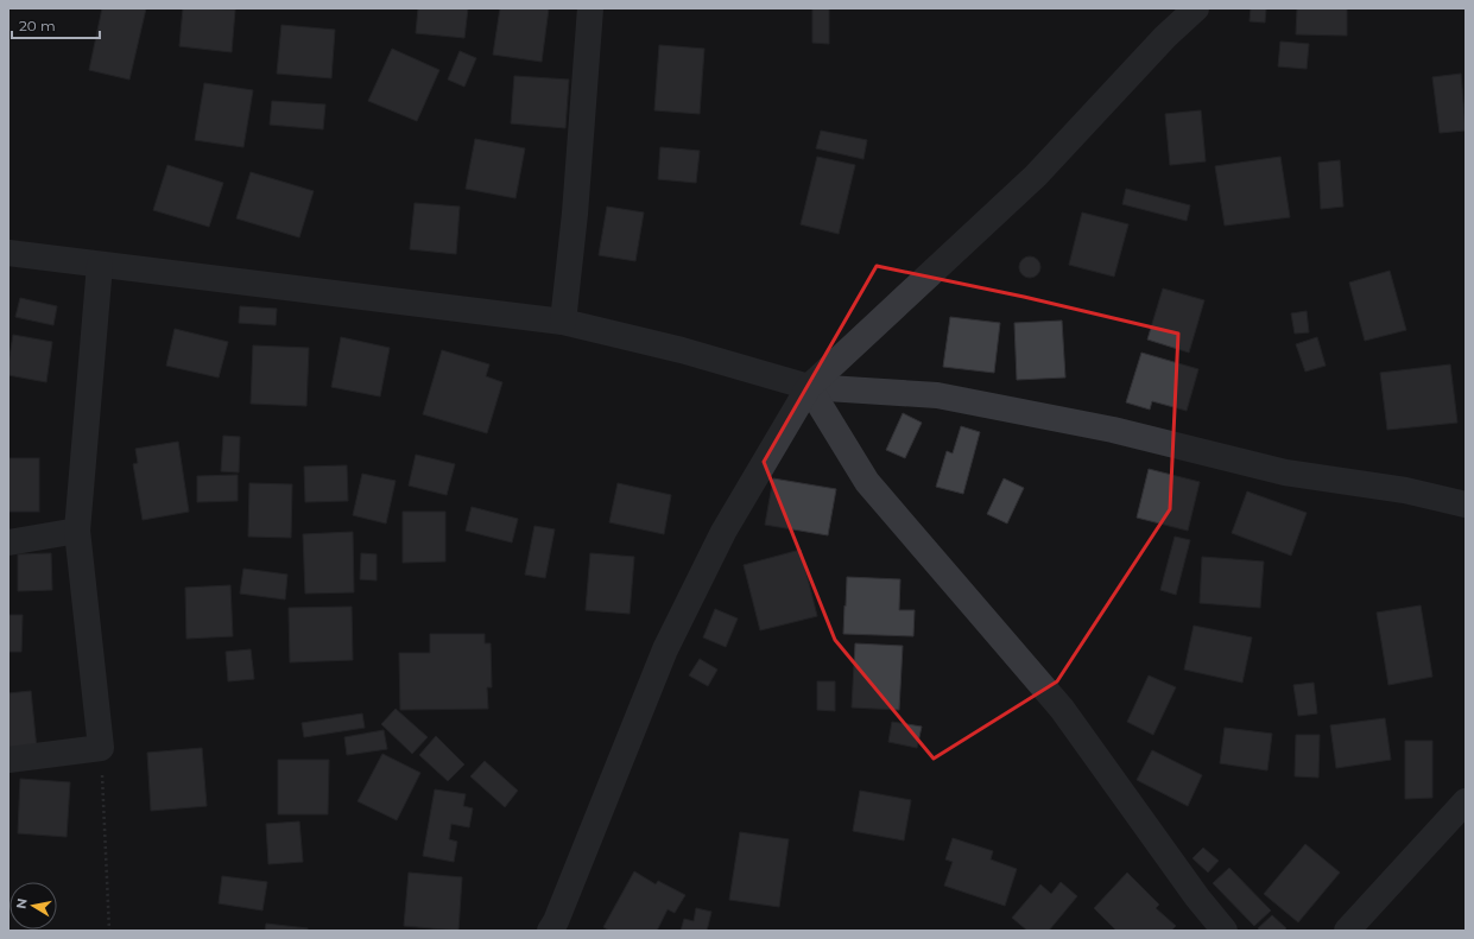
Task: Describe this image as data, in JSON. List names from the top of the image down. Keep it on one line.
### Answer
{"scale_bar":"20 m","north":"left"}
